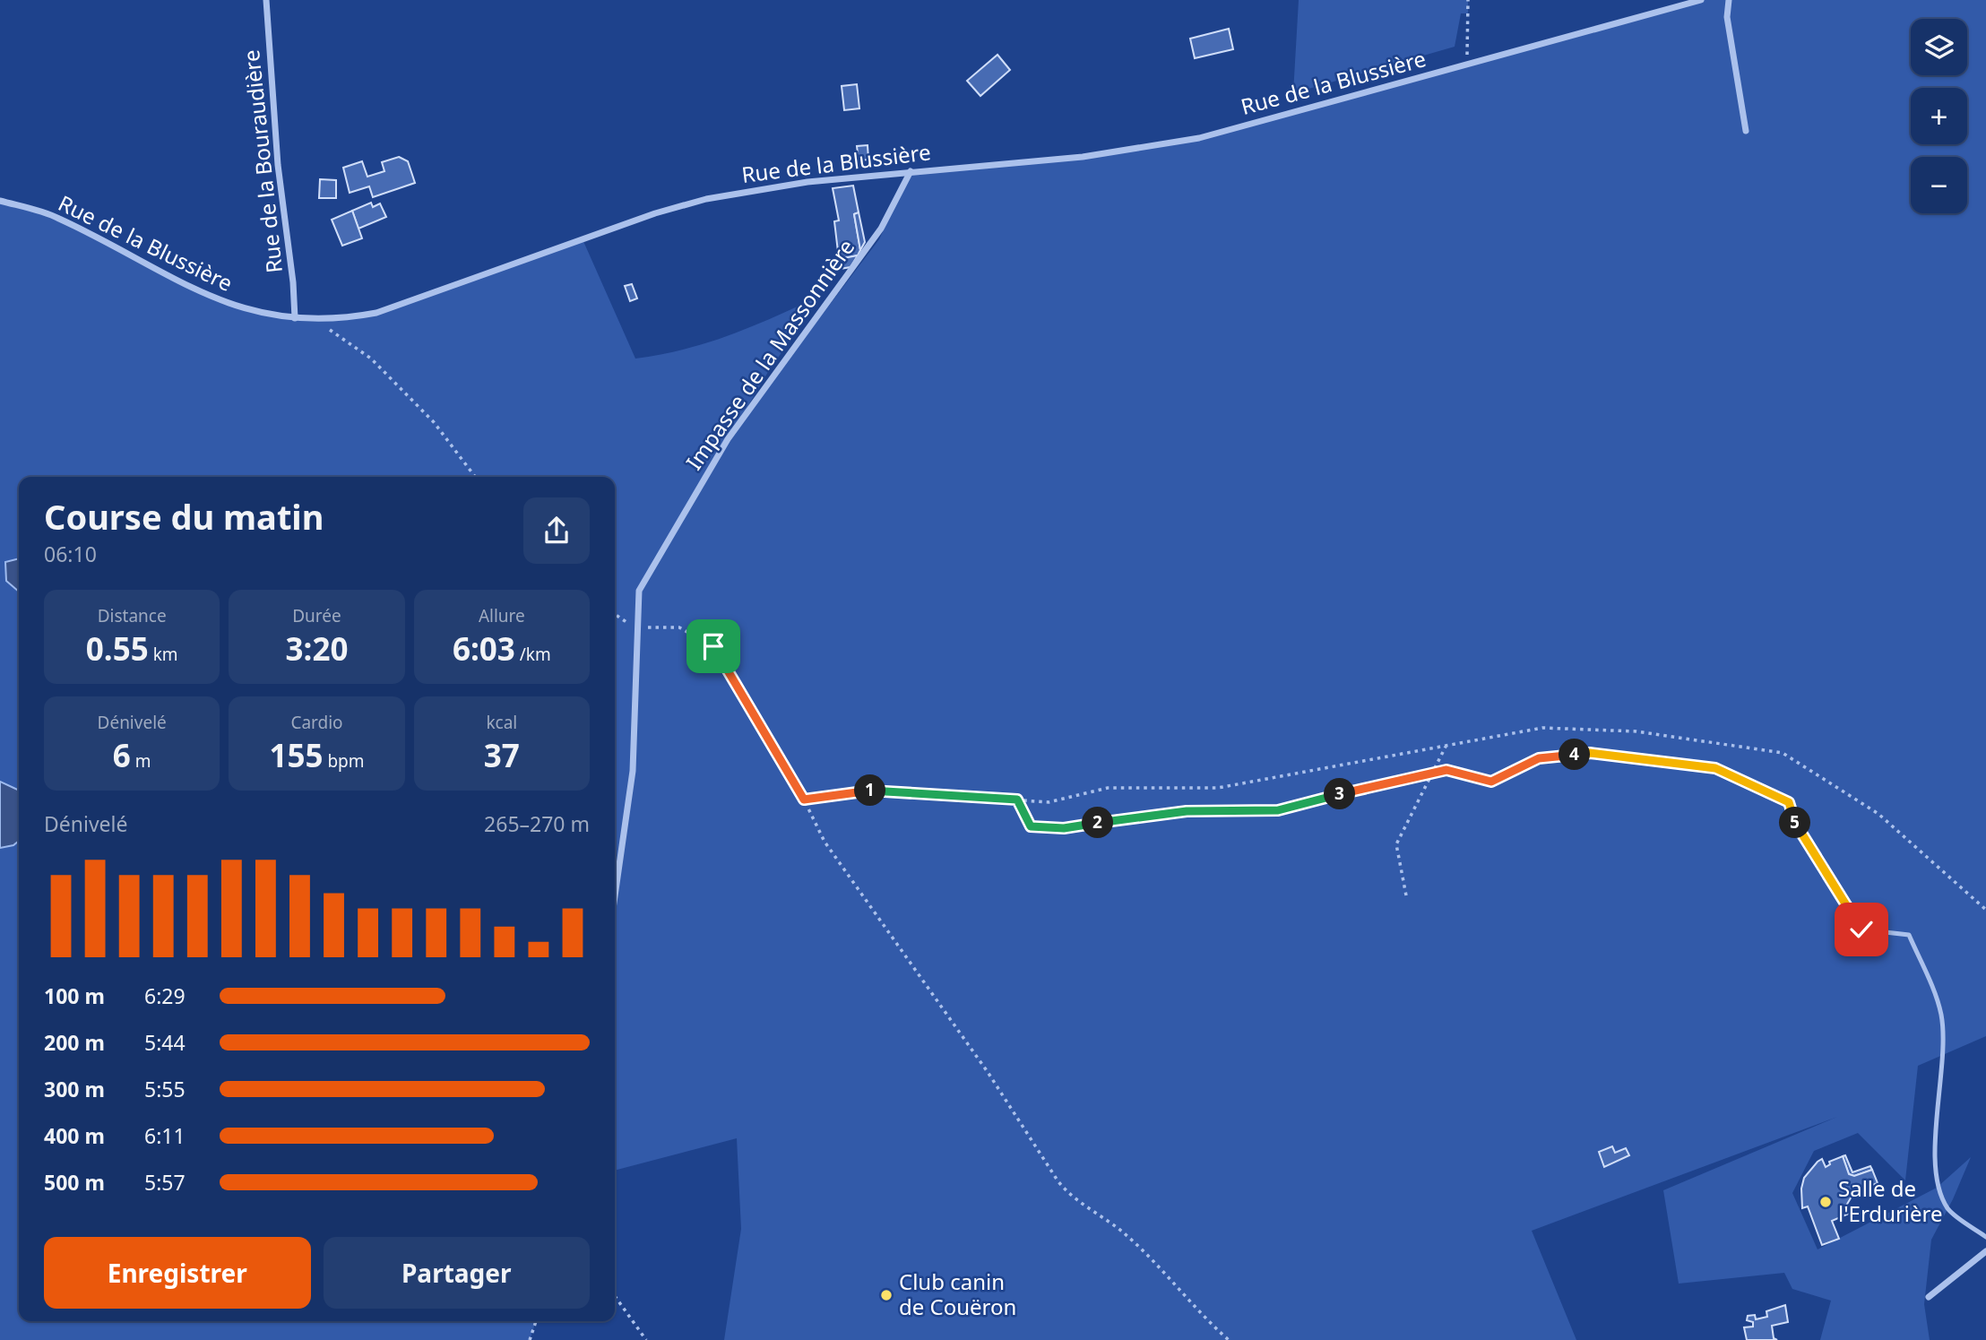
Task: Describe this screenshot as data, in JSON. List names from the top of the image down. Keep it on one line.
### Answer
{"streets":{"street":["Rue de la Blussière","Rue de la Bouraudière","Impasse de la Massonnière"]},"crossings":[["Rue de la Blussière","Rue de la Bouraudière"],["Rue de la Blussière","Impasse de la Massonnière"]],"places":["Salle de l'Erdurière","Club canin de Couëron"],"page":{"map_buttons":["+","−"],"heading":["Course du matin","06:10"],"stats":[["Distance","0.55 km"],["Durée","3:20"],["Allure","6:03 /km"],["Dénivelé","6 m"],["Cardio","155 bpm"],["kcal","37"]],"pins":["4","1","3","2","5"],"chart":["Dénivelé","265–270 m"],"list":[{"name":"100 m","note":"6:29"},{"name":"200 m","note":"5:44"},{"name":"300 m","note":"5:55"},{"name":"400 m","note":"6:11"},{"name":"500 m","note":"5:57"}],"buttons":["Enregistrer","Partager"]}}
